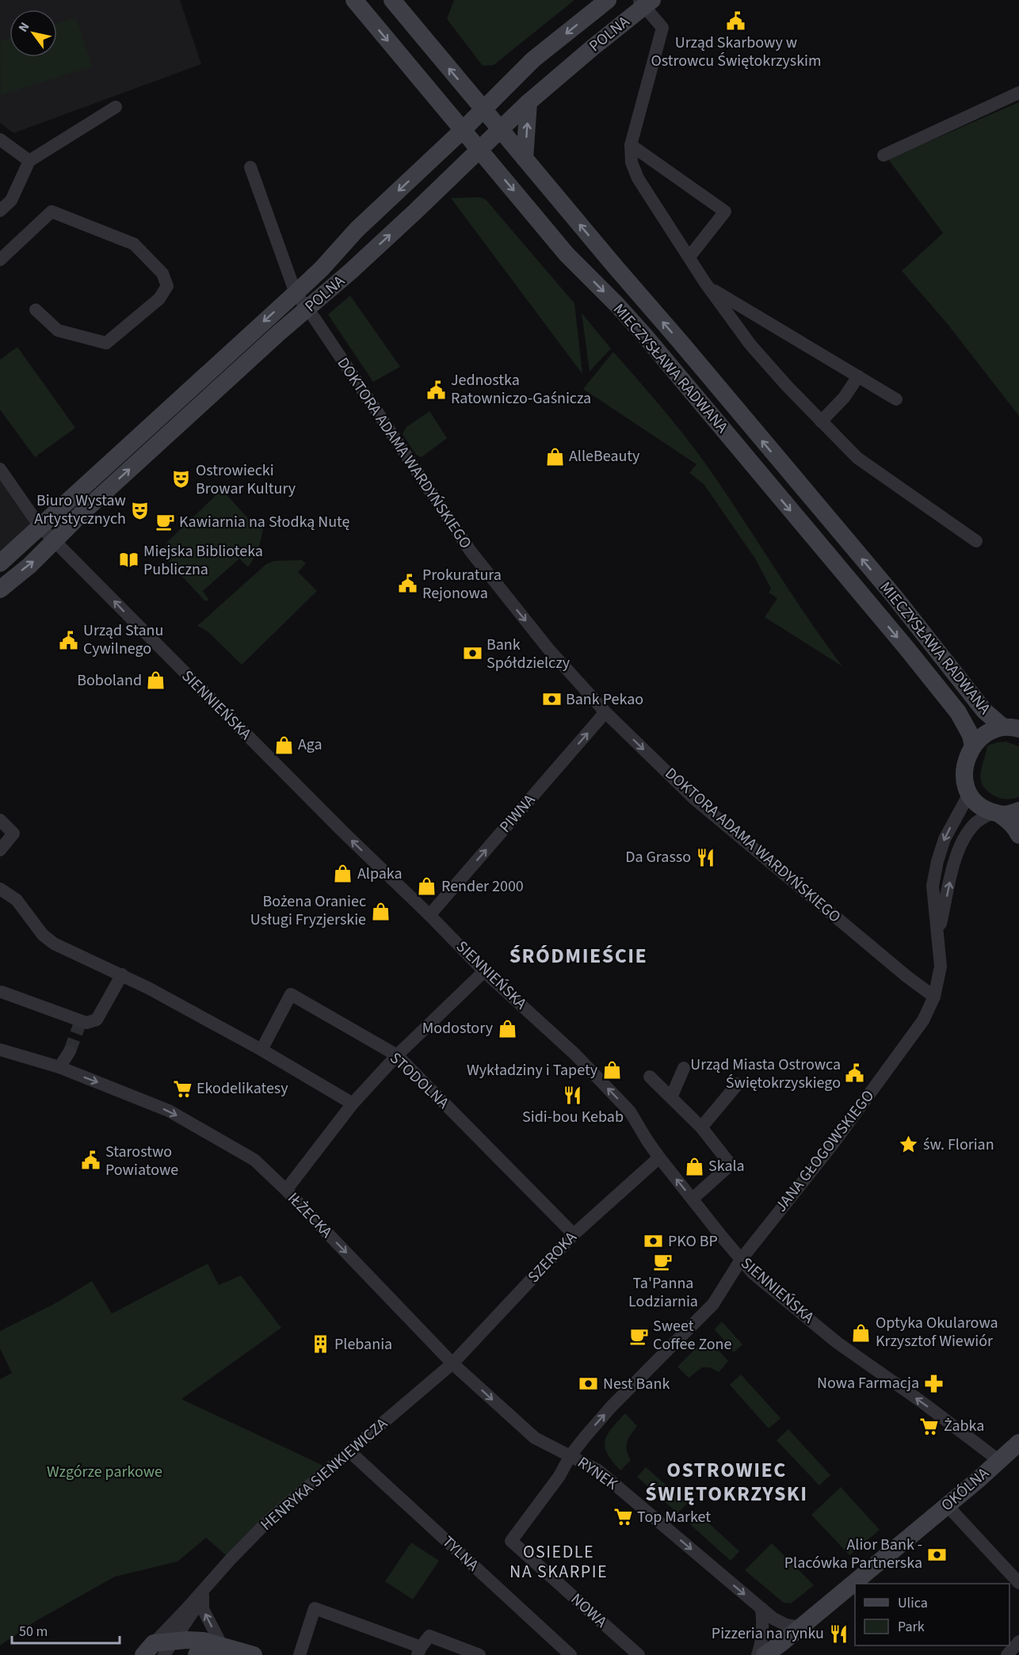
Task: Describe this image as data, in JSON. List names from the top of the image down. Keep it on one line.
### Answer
{"streets":{"street":["POLNA","MIECZYSŁAWA RADWANA","DOKTORA ADAMA WARDYŃSKIEGO","SIENNIEŃSKA","PIWNA","STODOLNA","JANA GŁOGOWSKIEGO","IŁŻECKA","SZEROKA","RYNEK","HENRYKA SIENKIEWICZA","OKÓLNA","TYLNA","NOWA"]},"crossings":[["POLNA","MIECZYSŁAWA RADWANA"],["POLNA","DOKTORA ADAMA WARDYŃSKIEGO"],["POLNA","SIENNIEŃSKA"],["DOKTORA ADAMA WARDYŃSKIEGO","PIWNA"],["DOKTORA ADAMA WARDYŃSKIEGO","JANA GŁOGOWSKIEGO"],["SIENNIEŃSKA","PIWNA"],["SIENNIEŃSKA","JANA GŁOGOWSKIEGO"],["SIENNIEŃSKA","SZEROKA"],["SIENNIEŃSKA","OKÓLNA"],["STODOLNA","SZEROKA"],["JANA GŁOGOWSKIEGO","RYNEK"],["IŁŻECKA","SZEROKA"],["IŁŻECKA","RYNEK"],["IŁŻECKA","HENRYKA SIENKIEWICZA"],["IŁŻECKA","NOWA"],["SZEROKA","HENRYKA SIENKIEWICZA"],["RYNEK","OKÓLNA"],["RYNEK","NOWA"],["HENRYKA SIENKIEWICZA","TYLNA"]],"one_way":["DOKTORA ADAMA WARDYŃSKIEGO","SIENNIEŃSKA","PIWNA"],"districts":["ŚRÓDMIEŚCIE","OSTROWIEC ŚWIĘTOKRZYSKI","OSIEDLE NA SKARPIE"],"parks":["Wzgórze parkowe"],"places":{"public building":["Urząd Skarbowy w Ostrowcu Świętokrzyskim","Jednostka Ratowniczo-Gaśnicza","Prokuratura Rejonowa","Urząd Stanu Cywilnego","Urząd Miasta Ostrowca Świętokrzyskiego","Starostwo Powiatowe"],"shop":["AlleBeauty","Boboland","Aga","Alpaka","Render 2000","Bożena Oraniec Usługi Fryzjerskie","Modostory","Wykładziny i Tapety","Skala","Optyka Okularowa Krzysztof Wiewiór"],"theatre":["Ostrowiecki Browar Kultury","Biuro Wystaw Artystycznych"],"cafe":["Kawiarnia na Słodką Nutę","Ta'Panna Lodziarnia","Sweet Coffee Zone"],"library":["Miejska Biblioteka Publiczna"],"bank":["Bank Spółdzielczy","Bank Pekao","PKO BP","Nest Bank","Alior Bank - Placówka Partnerska"],"restaurant":["Da Grasso","Sidi-bou Kebab","Pizzeria na rynku"],"supermarket":["Ekodelikatesy","Żabka","Top Market"],"place":["św. Florian"],"building":["Plebania"],"pharmacy":["Nowa Farmacja"]},"legend":["Ulica","Park"],"scale_bar":"50 m","north":"top left"}
